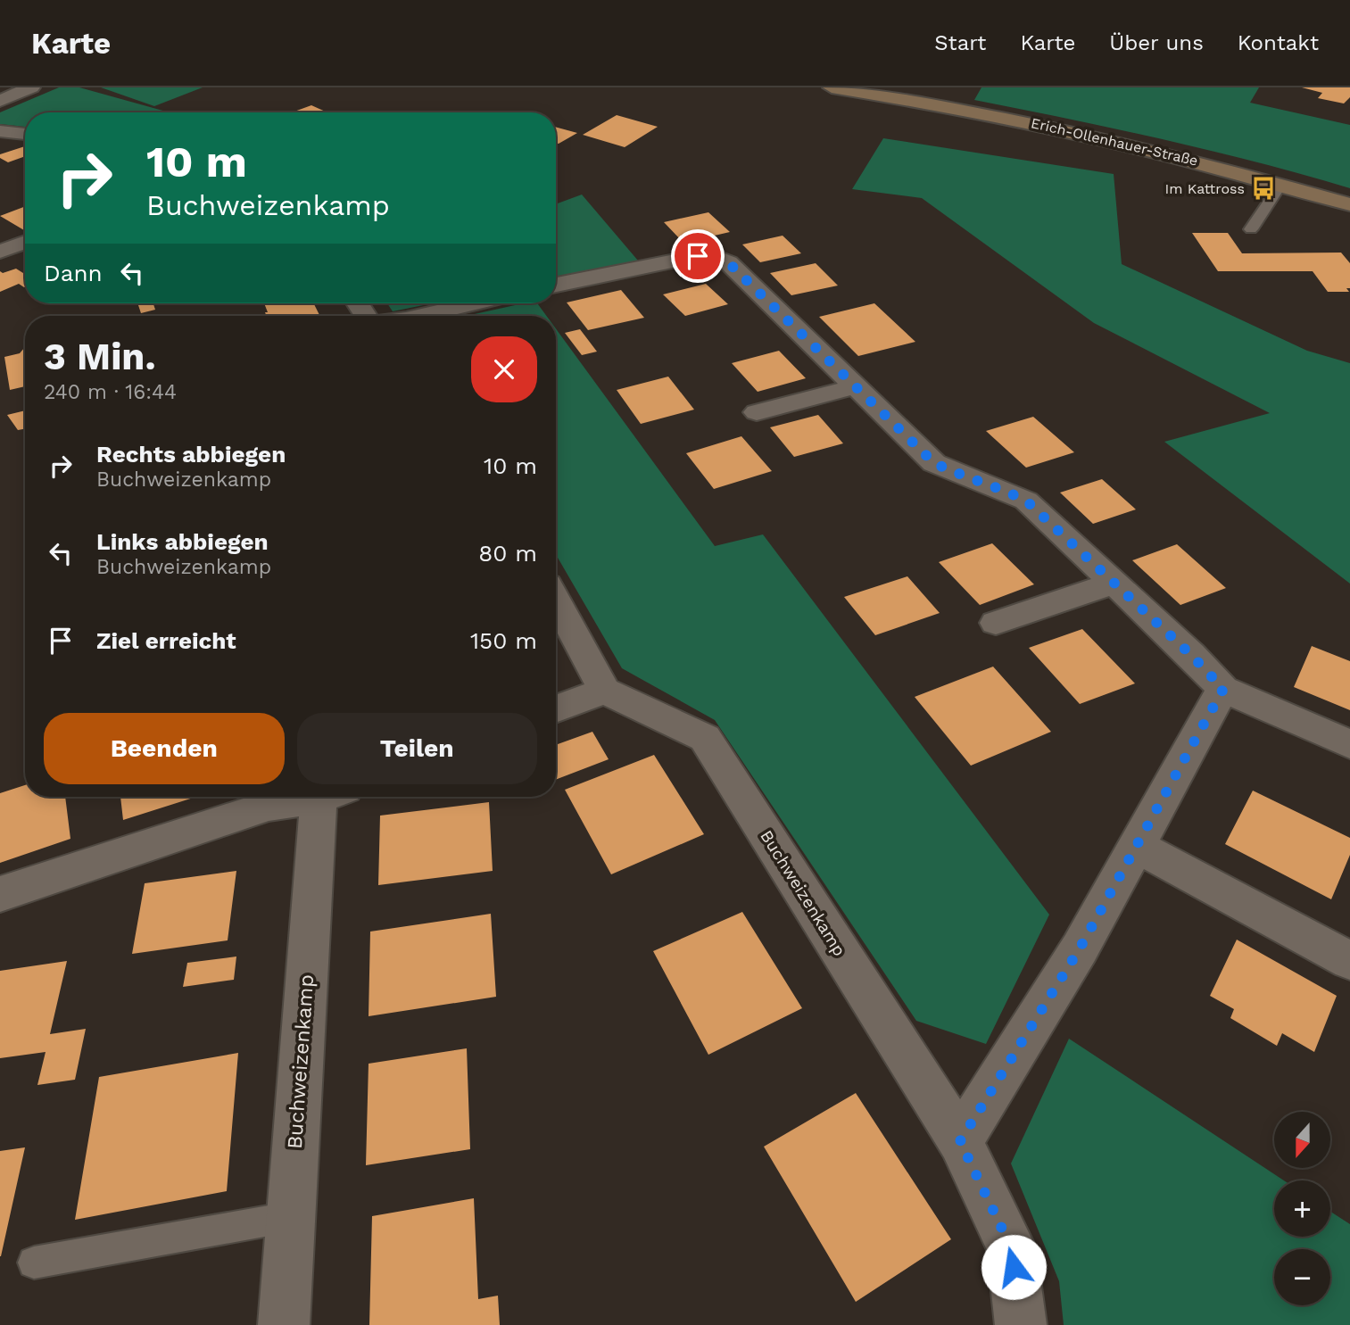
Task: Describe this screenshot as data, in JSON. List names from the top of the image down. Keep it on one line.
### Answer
{"streets":{"street":["Erich-Ollenhauer-Straße","Buchweizenkamp"]},"places":{"bus stop":["Im Kattross"]},"north":"bottom","page":{"header":"Karte","nav":["Start","Karte","Über uns","Kontakt"],"turn":["10 m","Buchweizenkamp"],"then":"Dann","heading":["3 Min.","240 m · 16:44"],"list":[{"name":"Rechts abbiegen","note":"Buchweizenkamp","value":"10 m"},{"name":"Links abbiegen","note":"Buchweizenkamp","value":"80 m"},{"name":"Ziel erreicht","value":"150 m"}],"buttons":["Beenden","Teilen"],"map_buttons":["+","−"]}}
